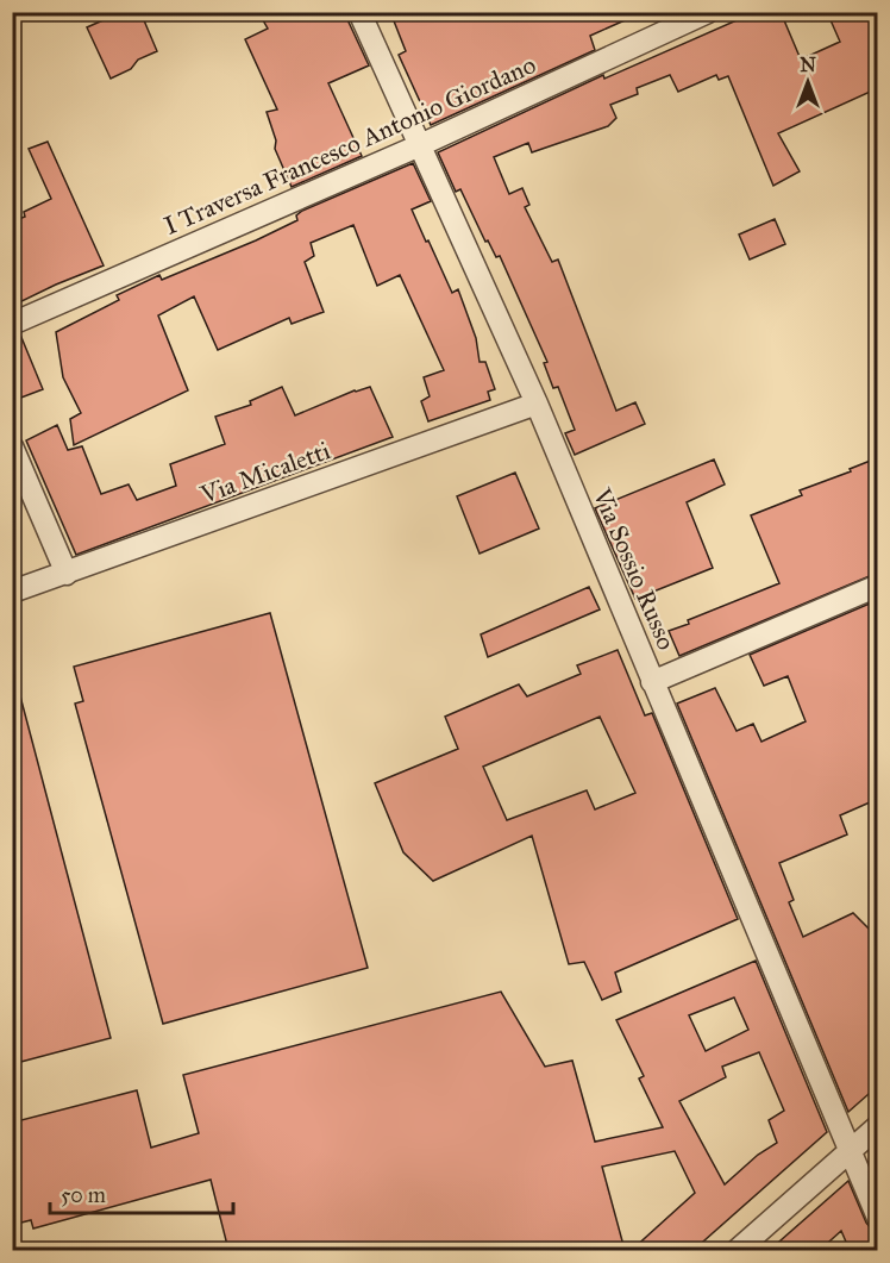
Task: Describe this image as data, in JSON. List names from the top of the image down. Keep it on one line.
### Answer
{"streets":{"street":["I Traversa Francesco Antonio Giordano","Via Micaletti","Via Sossio Russo"]},"crossings":[["I Traversa Francesco Antonio Giordano","Via Sossio Russo"],["Via Micaletti","Via Sossio Russo"]],"scale_bar":"50 m","north":"top"}
